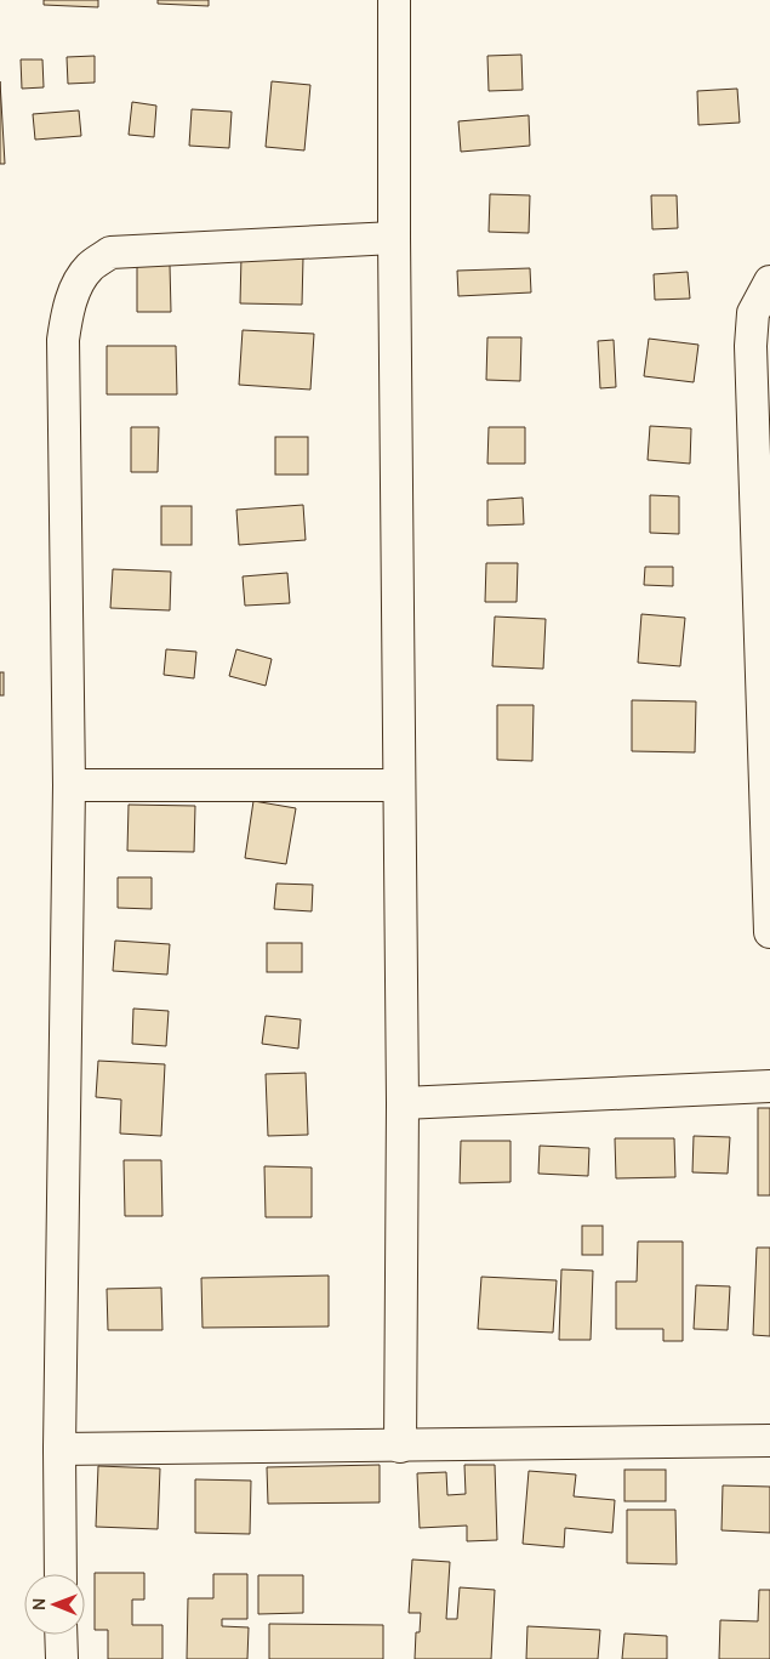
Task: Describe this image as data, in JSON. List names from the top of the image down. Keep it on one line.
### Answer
{"north":"left"}
